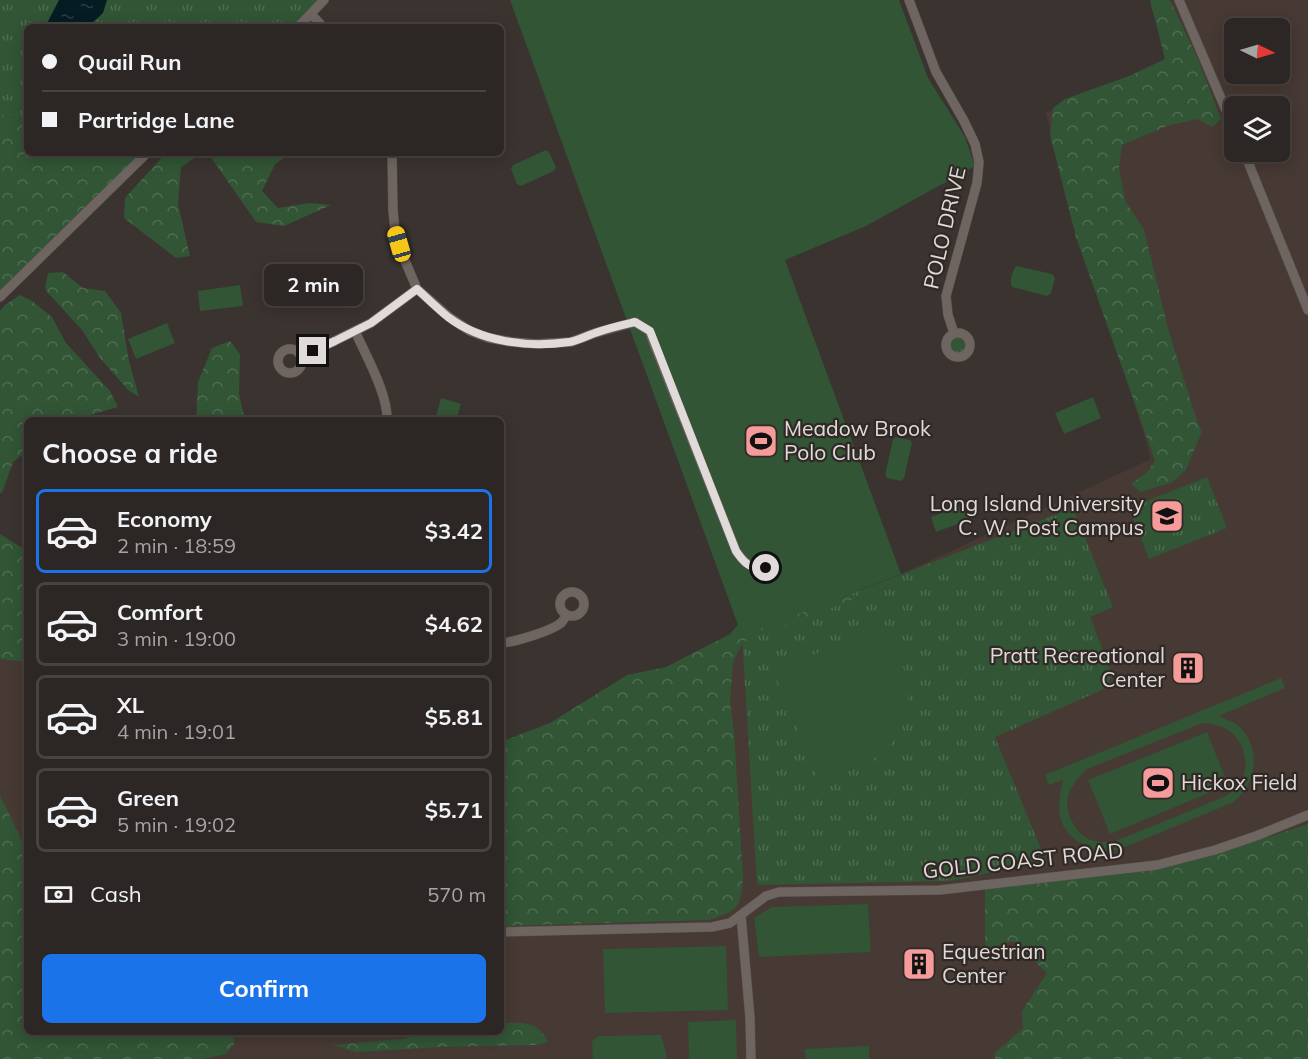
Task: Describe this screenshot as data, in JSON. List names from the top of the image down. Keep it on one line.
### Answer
{"streets":{"street":["POLO DRIVE","GOLD COAST ROAD"]},"places":{"sports":["Meadow Brook Polo Club","Hickox Field"],"school or university":["Long Island University C. W. Post Campus"],"building":["Pratt Recreational Center","Equestrian Center"]},"north":"right","page":{"banner":["Quail Run","Partridge Lane"],"bubble":"2 min","heading":"Choose a ride","list":[{"name":"Economy","note":"2 min · 18:59","value":"$3.42"},{"name":"Comfort","note":"3 min · 19:00","value":"$4.62"},{"name":"XL","note":"4 min · 19:01","value":"$5.81"},{"name":"Green","note":"5 min · 19:02","value":"$5.71"}],"pay":["Cash","570 m"],"buttons":"Confirm"}}
